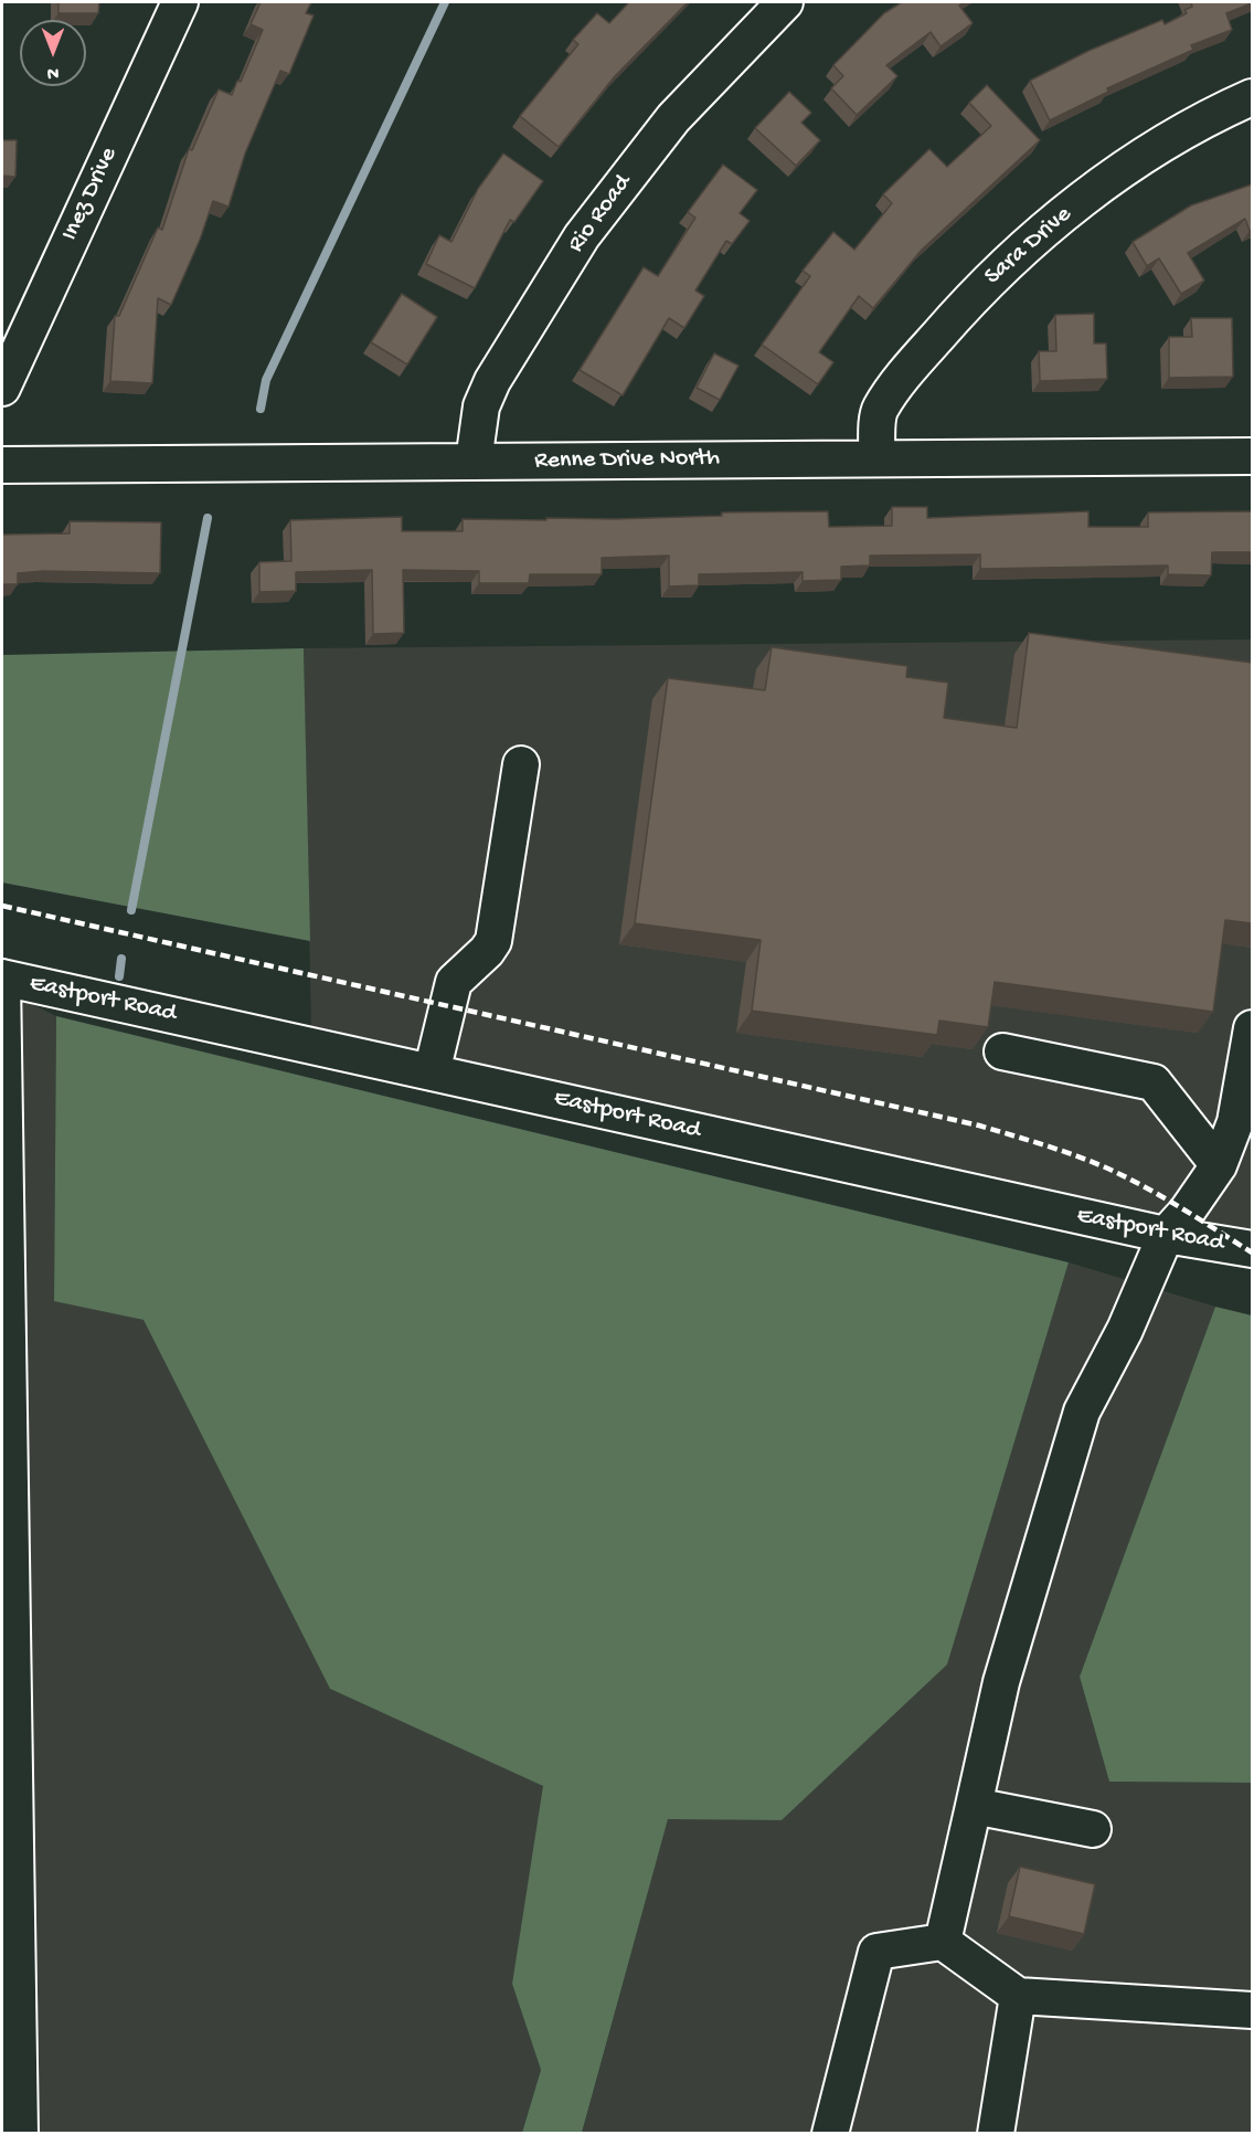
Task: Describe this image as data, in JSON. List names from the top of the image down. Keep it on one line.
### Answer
{"streets":{"street":["Inez Drive","Rio Road","Sara Drive","Renne Drive North","Eastport Road"]},"crossings":[["Rio Road","Renne Drive North"],["Sara Drive","Renne Drive North"]],"north":"bottom"}
